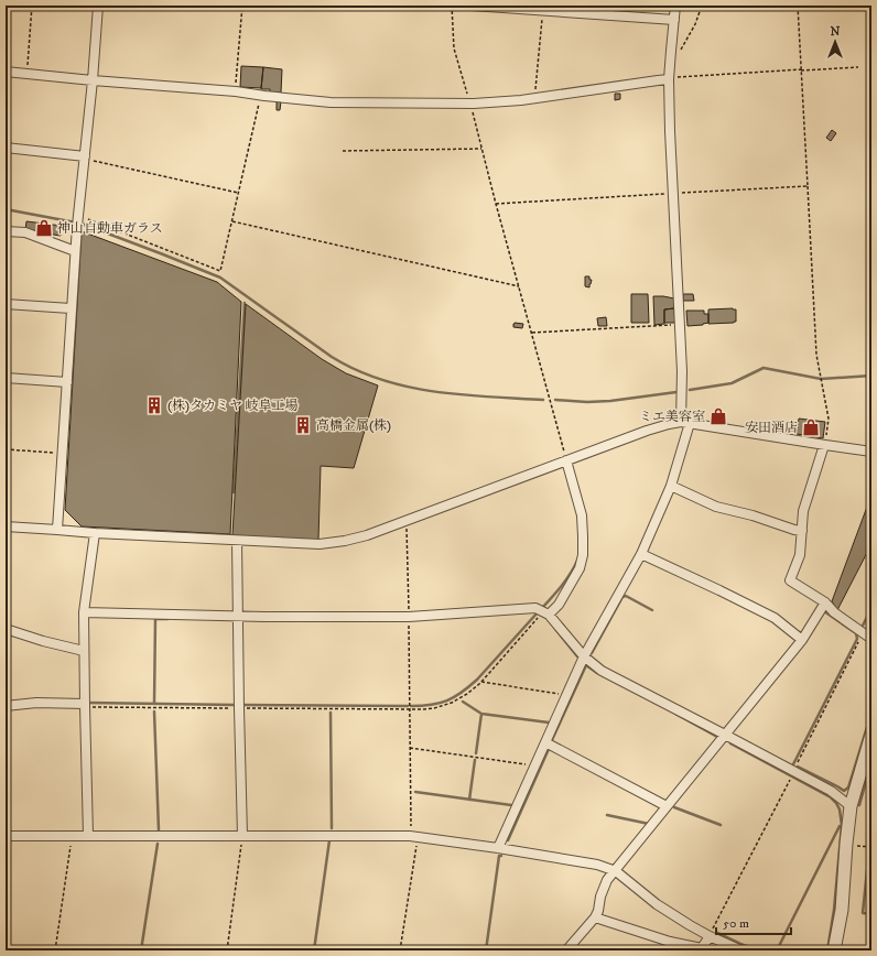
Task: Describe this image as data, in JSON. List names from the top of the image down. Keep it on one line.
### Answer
{"places":{"shop":["神山自動車ガラス","ミエ美容室","安田酒店"],"building":["(株)タカミヤ 岐阜工場","高橋金属(株)"]},"scale_bar":"50 m","north":"top"}
